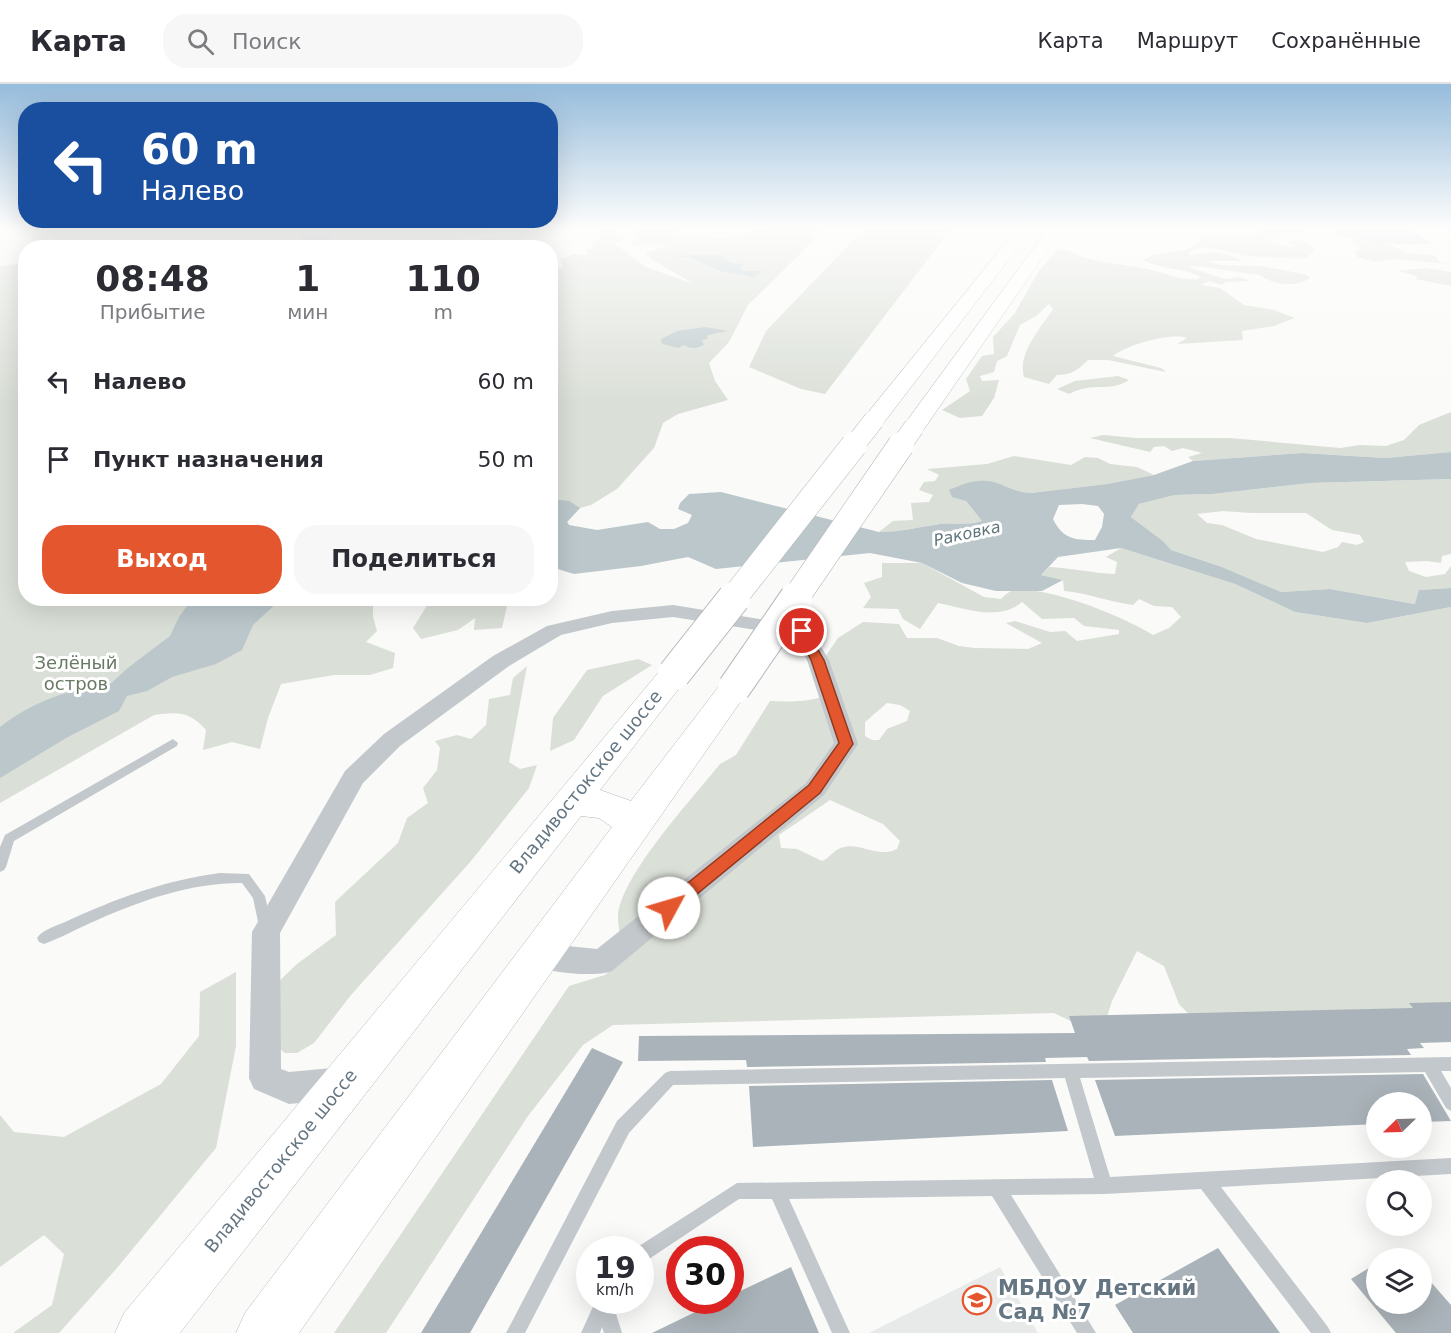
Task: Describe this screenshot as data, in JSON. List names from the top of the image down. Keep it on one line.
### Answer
{"streets":{"highway":["Владивостокское шоссе"]},"water":["Раковка"],"parks":["Зелёный остров"],"places":{"school or university":["МБДОУ Детский Сад №7"]},"north":"bottom left","page":{"header":"Карта","search":"Поиск","nav":["Карта","Маршрут","Сохранённые"],"turn":["60 m","Налево"],"eta":["08:48","Прибытие","1","мин","110","m"],"list":[{"name":"Налево","value":"60 m"},{"name":"Пункт назначения","value":"50 m"}],"buttons":["Выход","Поделиться"],"speed":"19 km/h","limit":"30"}}
